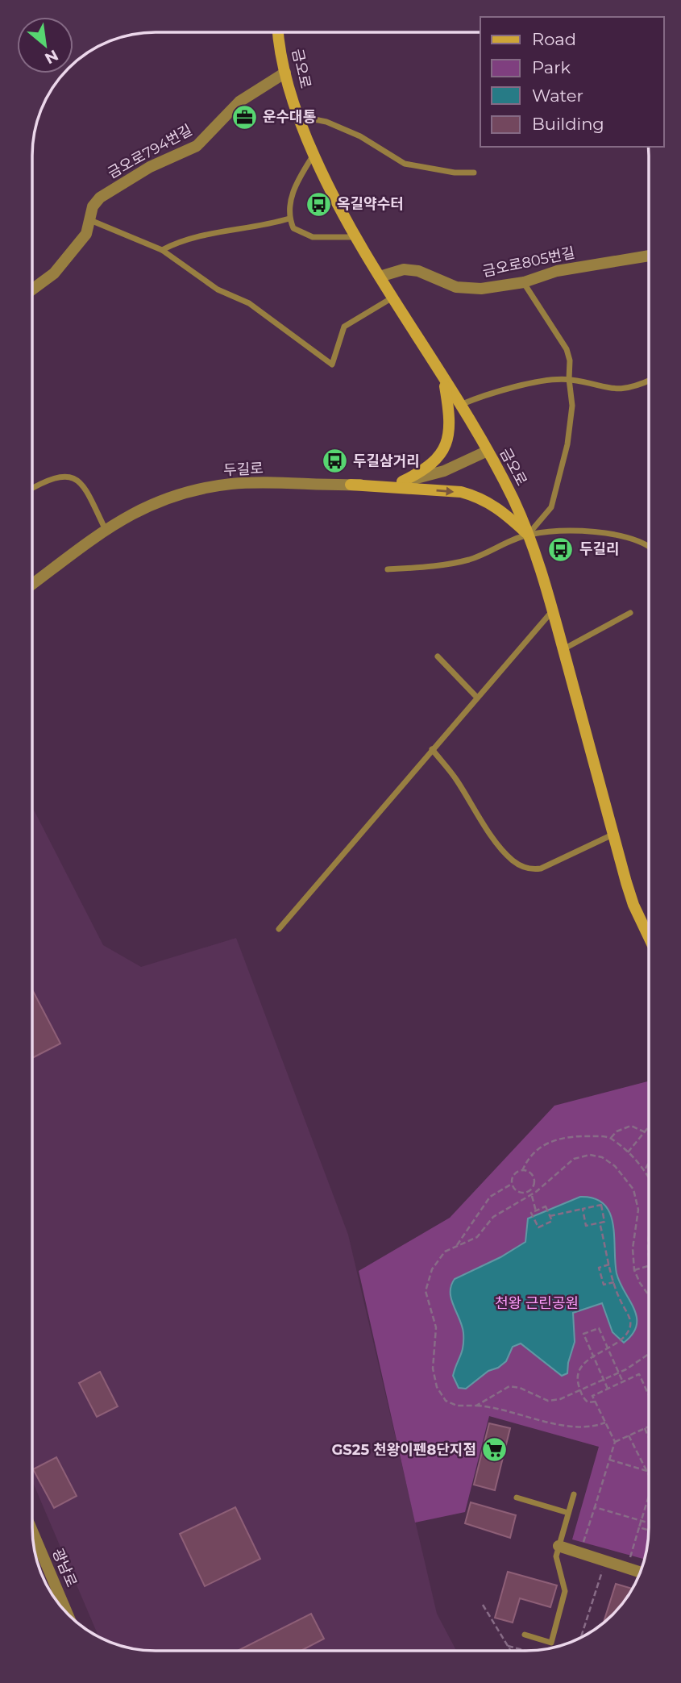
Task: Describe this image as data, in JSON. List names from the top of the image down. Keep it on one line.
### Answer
{"streets":{"main road":["금오로"],"street":["금오로794번길","금오로805번길","두길로","광남로"]},"crossings":[["금오로","금오로794번길"],["금오로","금오로805번길"],["금오로","두길로"]],"parks":["천왕 근린공원"],"places":{"office":["운수대통"],"bus stop":["옥길약수터","두길삼거리","두길리"],"supermarket":["GS25 천왕이펜8단지점"]},"legend":["Road","Park","Water","Building"],"north":"bottom right"}
